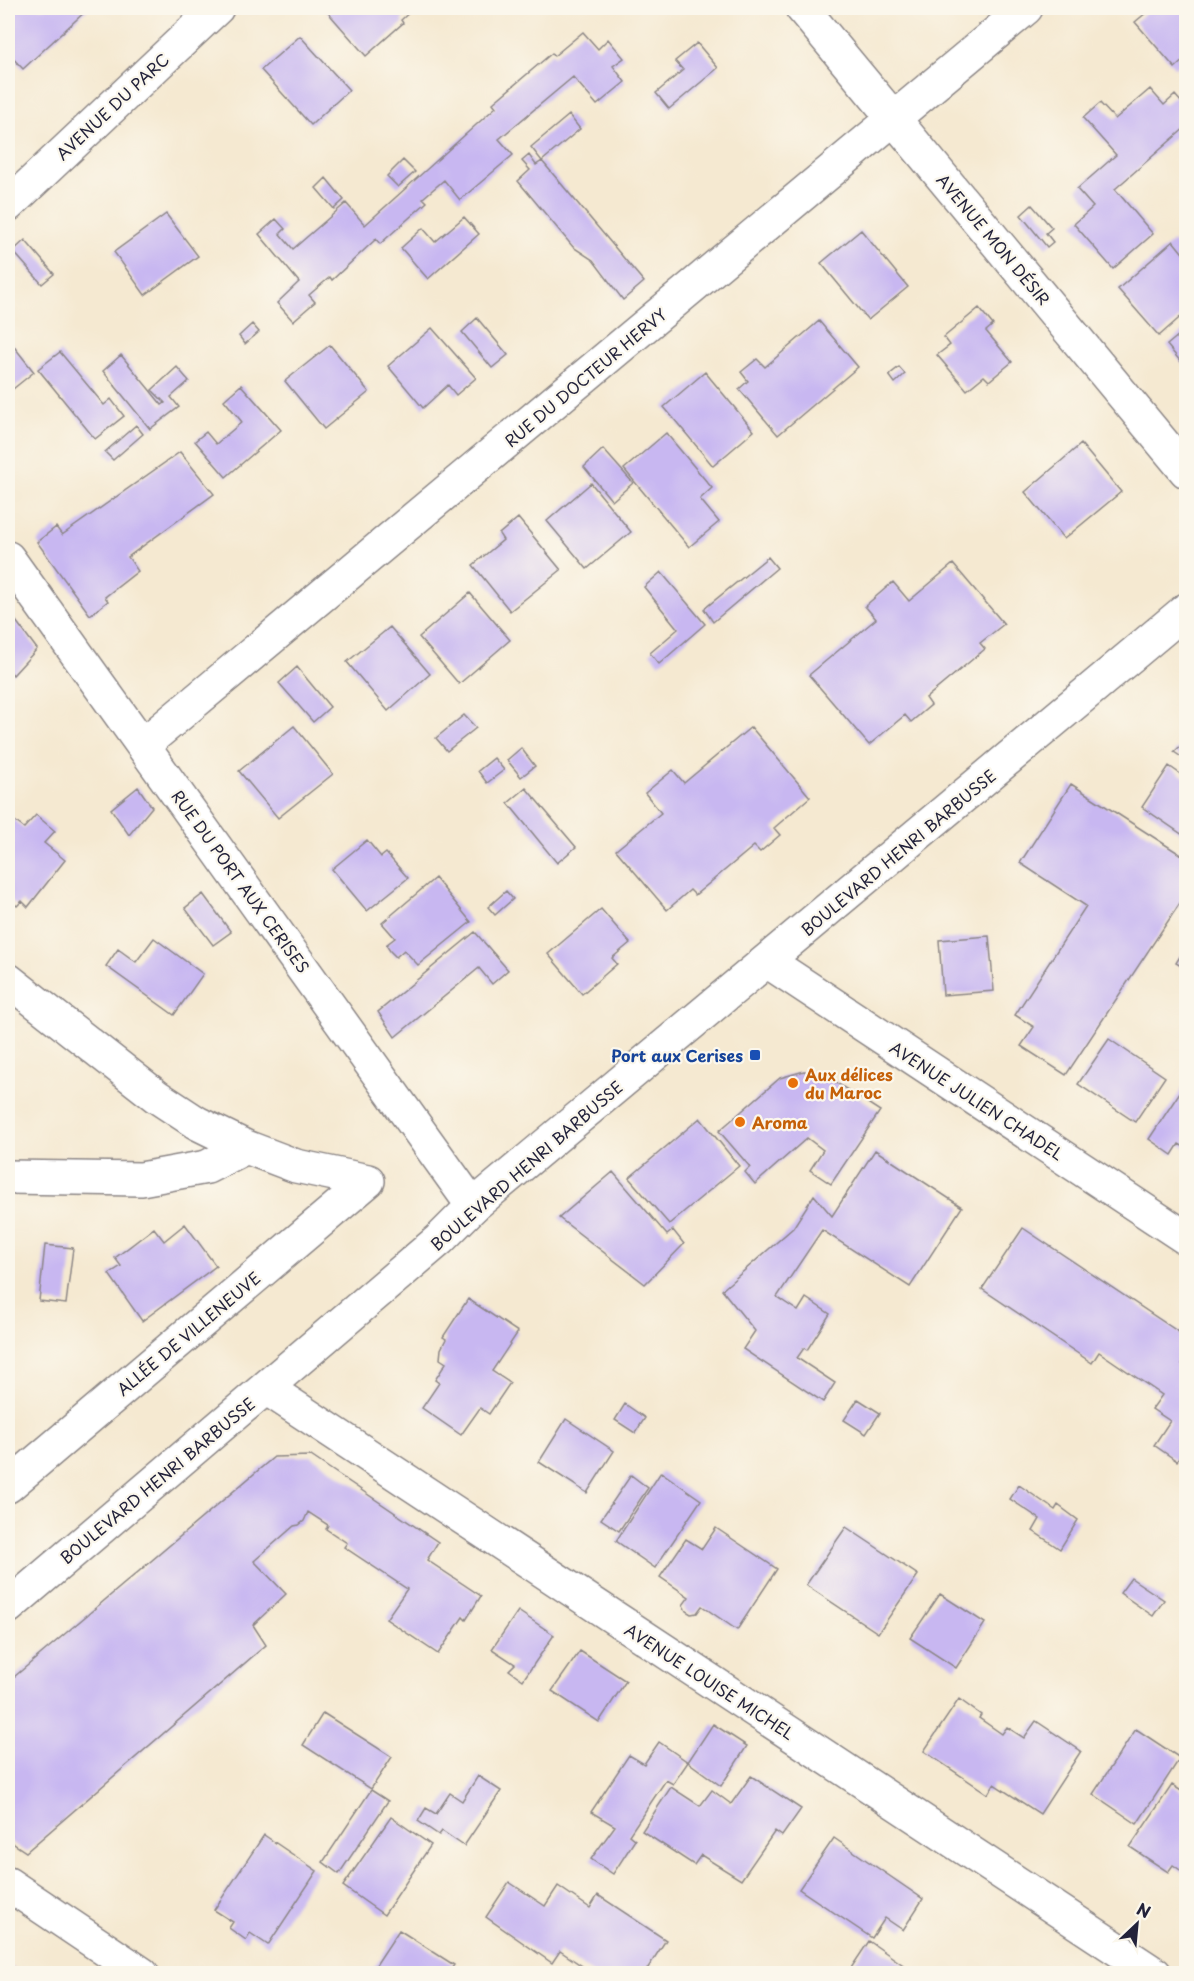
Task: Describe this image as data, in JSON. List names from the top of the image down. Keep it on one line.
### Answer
{"streets":{"street":["AVENUE DU PARC","AVENUE MON DÉSIR","RUE DU DOCTEUR HERVY","BOULEVARD HENRI BARBUSSE","RUE DU PORT AUX CERISES","AVENUE JULIEN CHADEL","ALLÉE DE VILLENEUVE","AVENUE LOUISE MICHEL"]},"crossings":[["AVENUE MON DÉSIR","RUE DU DOCTEUR HERVY"],["RUE DU DOCTEUR HERVY","RUE DU PORT AUX CERISES"],["BOULEVARD HENRI BARBUSSE","RUE DU PORT AUX CERISES"],["BOULEVARD HENRI BARBUSSE","AVENUE JULIEN CHADEL"],["BOULEVARD HENRI BARBUSSE","AVENUE LOUISE MICHEL"]],"places":{"transit":["Port aux Cerises"],"other":["Aux délices du Maroc","Aroma"]},"north":"top right"}
